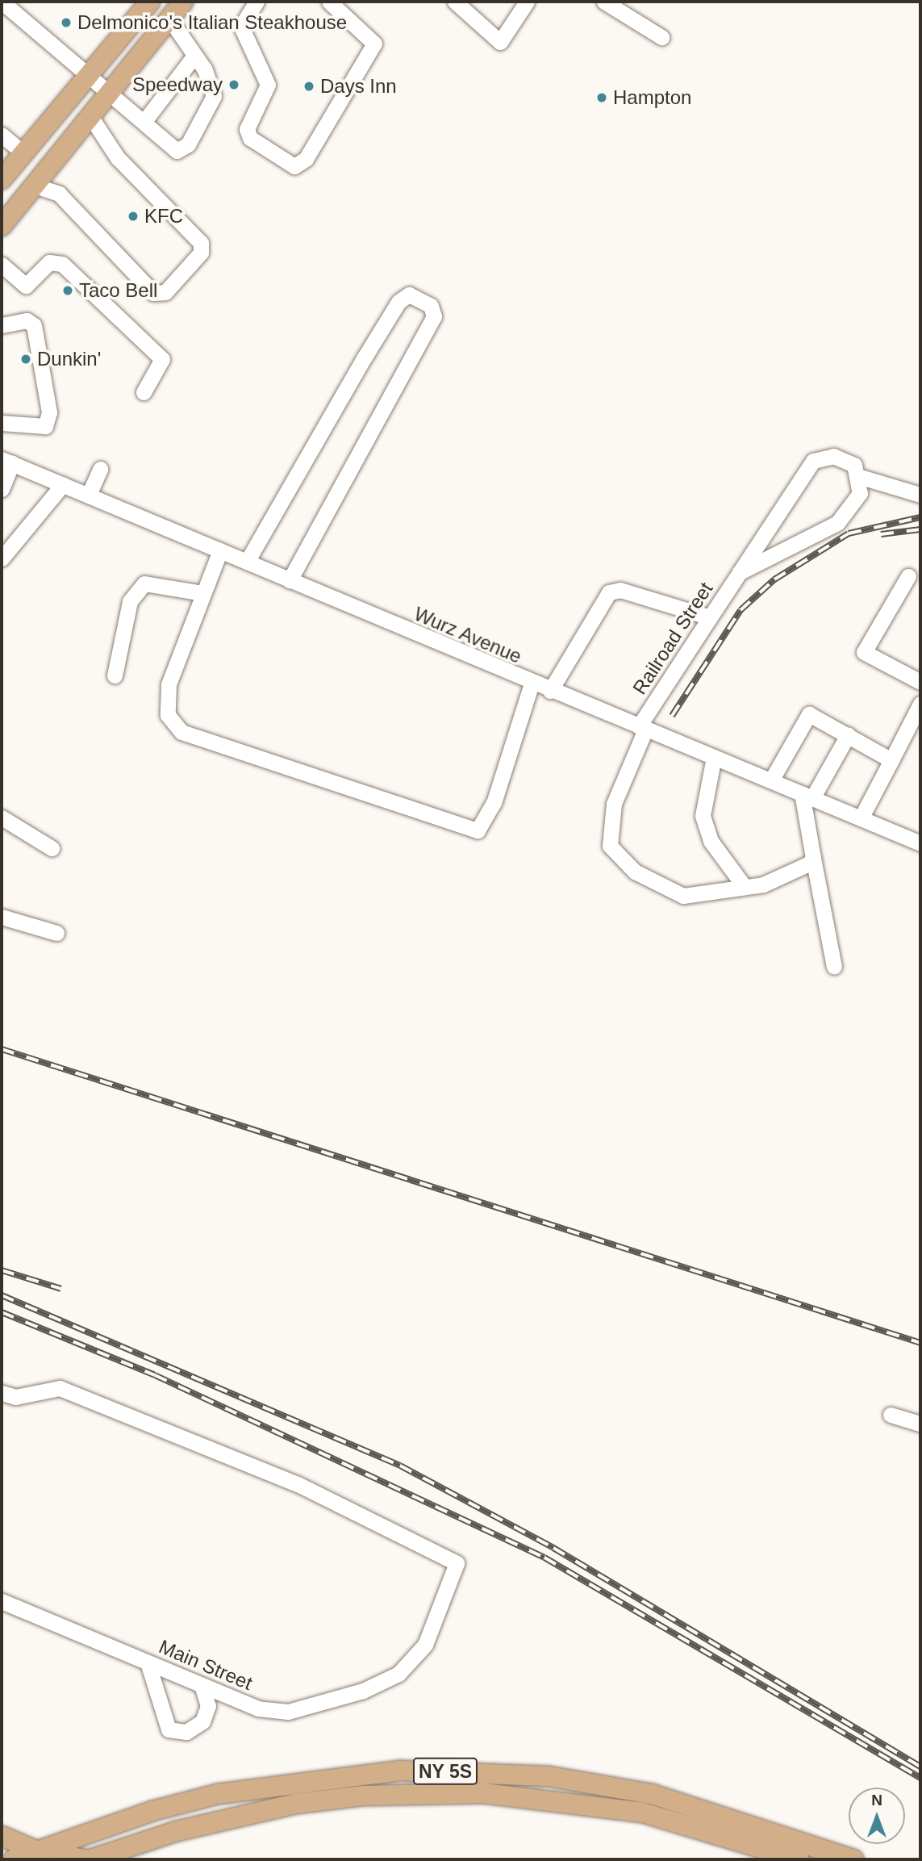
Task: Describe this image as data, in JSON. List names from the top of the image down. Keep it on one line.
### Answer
{"streets":{"main road":["NY 5S"],"street":["Wurz Avenue","Railroad Street","Main Street"]},"crossings":[["Wurz Avenue","Railroad Street"]],"places":["Delmonico's Italian Steakhouse","Speedway","Days Inn","Hampton","KFC","Taco Bell","Dunkin'"],"north":"top"}
